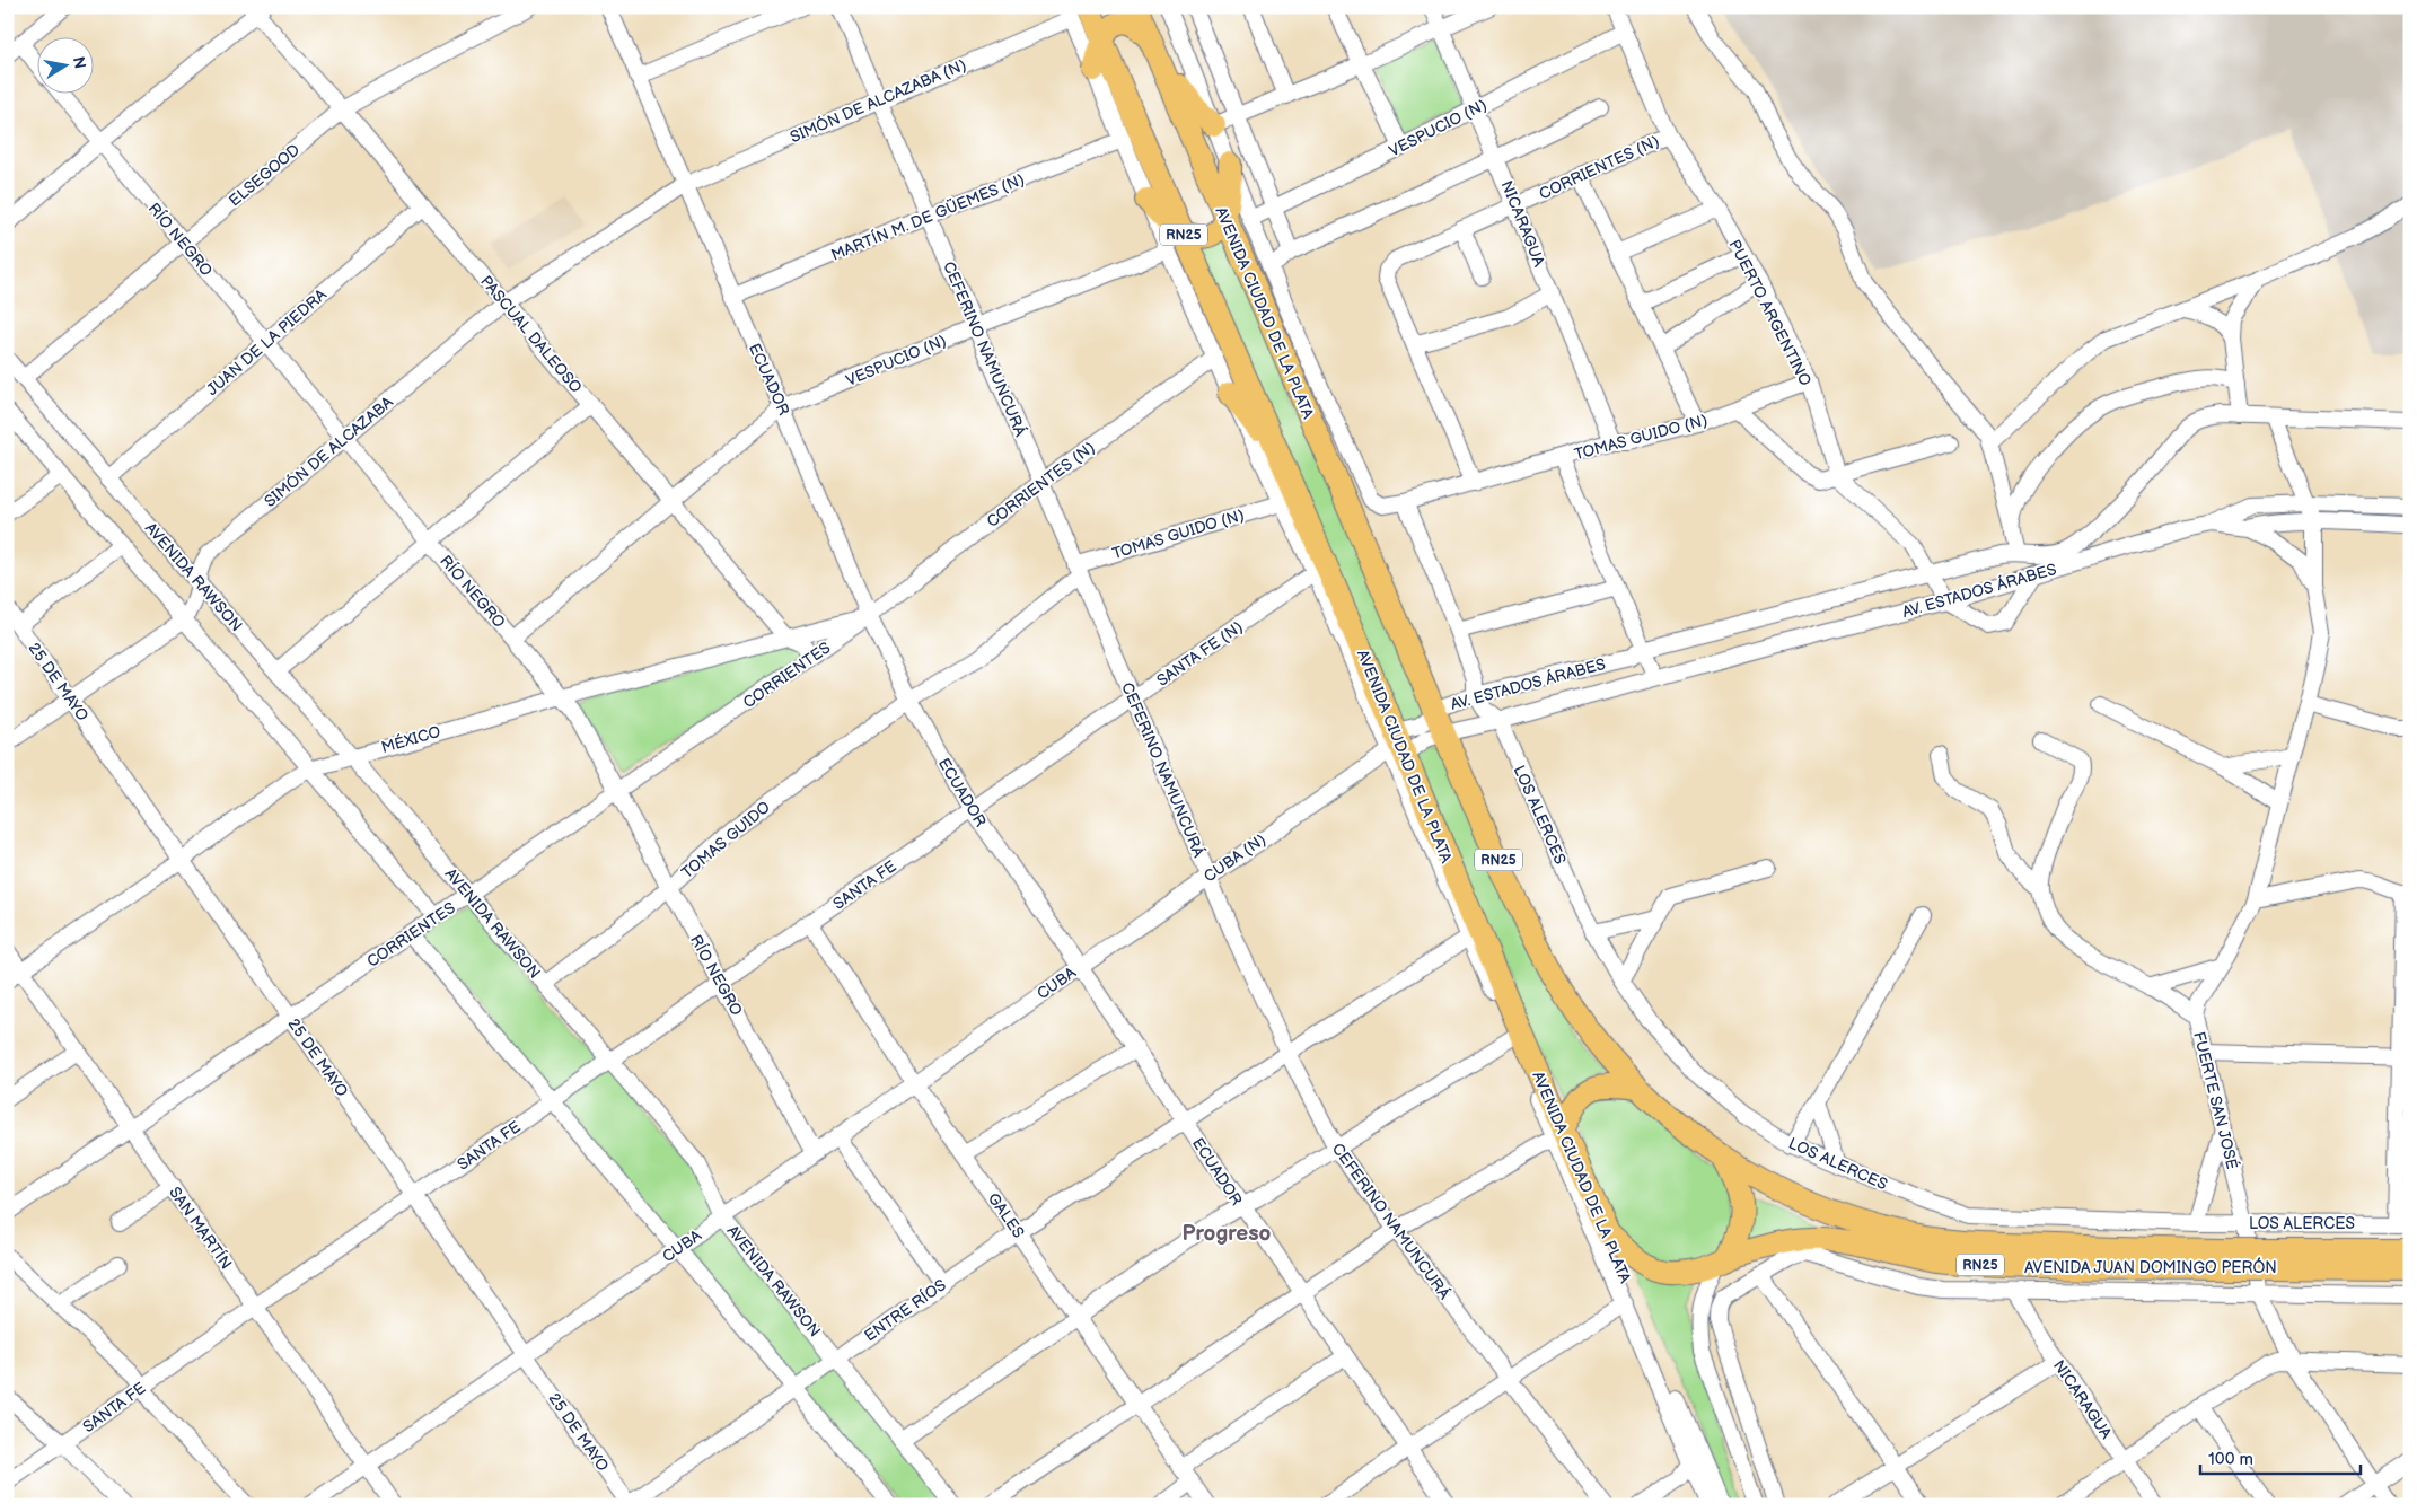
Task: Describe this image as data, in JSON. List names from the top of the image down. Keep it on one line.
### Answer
{"streets":{"highway":["RN25","AVENIDA CIUDAD DE LA PLATA","AVENIDA JUAN DOMINGO PERÓN"],"street":["SIMÓN DE ALCAZABA (N)","VESPUCIO (N)","CORRIENTES (N)","ELSEGOOD","MARTÍN M. DE GÜEMES (N)","NICARAGUA","RÍO NEGRO","PUERTO ARGENTINO","PASCUAL DALEOSO","JUAN DE LA PIEDRA","CEFERINO NAMUNCURÁ","ECUADOR","TOMAS GUIDO (N)","SIMÓN DE ALCAZABA","AVENIDA RAWSON","AV. ESTADOS ÁRABES","SANTA FE (N)","CORRIENTES","25 DE MAYO","MÉXICO","LOS ALERCES","TOMAS GUIDO","CUBA (N)","SANTA FE","CUBA","FUERTE SAN JOSÉ","GALES","SAN MARTÍN","ENTRE RÍOS"]},"crossings":[["SIMÓN DE ALCAZABA (N)","AVENIDA CIUDAD DE LA PLATA"],["SIMÓN DE ALCAZABA (N)","CEFERINO NAMUNCURÁ"],["SIMÓN DE ALCAZABA (N)","ECUADOR"],["SIMÓN DE ALCAZABA (N)","SIMÓN DE ALCAZABA"],["VESPUCIO (N)","NICARAGUA"],["VESPUCIO (N)","RÍO NEGRO"],["VESPUCIO (N)","AVENIDA CIUDAD DE LA PLATA"],["VESPUCIO (N)","PUERTO ARGENTINO"],["VESPUCIO (N)","PASCUAL DALEOSO"],["VESPUCIO (N)","CEFERINO NAMUNCURÁ"],["VESPUCIO (N)","ECUADOR"],["CORRIENTES (N)","NICARAGUA"],["CORRIENTES (N)","AVENIDA CIUDAD DE LA PLATA"],["CORRIENTES (N)","PUERTO ARGENTINO"],["CORRIENTES (N)","CEFERINO NAMUNCURÁ"],["CORRIENTES (N)","ECUADOR"],["CORRIENTES (N)","CORRIENTES"],["CORRIENTES (N)","MÉXICO"],["ELSEGOOD","RÍO NEGRO"],["ELSEGOOD","PASCUAL DALEOSO"],["ELSEGOOD","AVENIDA RAWSON"],["MARTÍN M. DE GÜEMES (N)","CEFERINO NAMUNCURÁ"],["MARTÍN M. DE GÜEMES (N)","ECUADOR"],["NICARAGUA","TOMAS GUIDO (N)"],["NICARAGUA","AVENIDA JUAN DOMINGO PERÓN"],["RN25","AVENIDA CIUDAD DE LA PLATA"],["RN25","AVENIDA JUAN DOMINGO PERÓN"],["RÍO NEGRO","JUAN DE LA PIEDRA"],["RÍO NEGRO","SIMÓN DE ALCAZABA"],["RÍO NEGRO","CORRIENTES"],["RÍO NEGRO","MÉXICO"],["RÍO NEGRO","TOMAS GUIDO"],["RÍO NEGRO","SANTA FE"],["RÍO NEGRO","CUBA"],["AVENIDA CIUDAD DE LA PLATA","TOMAS GUIDO (N)"],["AVENIDA CIUDAD DE LA PLATA","AV. ESTADOS ÁRABES"],["AVENIDA CIUDAD DE LA PLATA","SANTA FE (N)"],["AVENIDA CIUDAD DE LA PLATA","CUBA (N)"],["AVENIDA CIUDAD DE LA PLATA","AVENIDA JUAN DOMINGO PERÓN"],["AVENIDA CIUDAD DE LA PLATA","ENTRE RÍOS"],["PUERTO ARGENTINO","TOMAS GUIDO (N)"],["PUERTO ARGENTINO","AV. ESTADOS ÁRABES"],["PASCUAL DALEOSO","JUAN DE LA PIEDRA"],["PASCUAL DALEOSO","SIMÓN DE ALCAZABA"],["PASCUAL DALEOSO","CORRIENTES"],["PASCUAL DALEOSO","MÉXICO"],["JUAN DE LA PIEDRA","AVENIDA RAWSON"],["CEFERINO NAMUNCURÁ","TOMAS GUIDO (N)"],["CEFERINO NAMUNCURÁ","SANTA FE (N)"],["CEFERINO NAMUNCURÁ","CUBA (N)"],["CEFERINO NAMUNCURÁ","ENTRE RÍOS"],["ECUADOR","TOMAS GUIDO (N)"],["ECUADOR","SIMÓN DE ALCAZABA"],["ECUADOR","SANTA FE (N)"],["ECUADOR","CORRIENTES"],["ECUADOR","MÉXICO"],["ECUADOR","TOMAS GUIDO"],["ECUADOR","CUBA (N)"],["ECUADOR","SANTA FE"],["ECUADOR","CUBA"],["ECUADOR","ENTRE RÍOS"],["TOMAS GUIDO (N)","TOMAS GUIDO"],["SIMÓN DE ALCAZABA","AVENIDA RAWSON"],["SIMÓN DE ALCAZABA","25 DE MAYO"],["AVENIDA RAWSON","CORRIENTES"],["AVENIDA RAWSON","MÉXICO"],["AVENIDA RAWSON","TOMAS GUIDO"],["AVENIDA RAWSON","SANTA FE"],["AVENIDA RAWSON","CUBA"],["AVENIDA RAWSON","ENTRE RÍOS"],["AV. ESTADOS ÁRABES","LOS ALERCES"],["AV. ESTADOS ÁRABES","CUBA (N)"],["AV. ESTADOS ÁRABES","FUERTE SAN JOSÉ"],["SANTA FE (N)","SANTA FE"],["CORRIENTES","25 DE MAYO"],["CORRIENTES","MÉXICO"],["CORRIENTES","SAN MARTÍN"],["25 DE MAYO","MÉXICO"],["25 DE MAYO","SANTA FE"],["25 DE MAYO","CUBA"],["25 DE MAYO","ENTRE RÍOS"],["MÉXICO","SAN MARTÍN"],["LOS ALERCES","FUERTE SAN JOSÉ"],["CUBA (N)","CUBA"],["SANTA FE","GALES"],["SANTA FE","SAN MARTÍN"],["CUBA","GALES"],["CUBA","SAN MARTÍN"],["FUERTE SAN JOSÉ","AVENIDA JUAN DOMINGO PERÓN"],["GALES","ENTRE RÍOS"]],"districts":["Progreso"],"scale_bar":"100 m","north":"right"}
